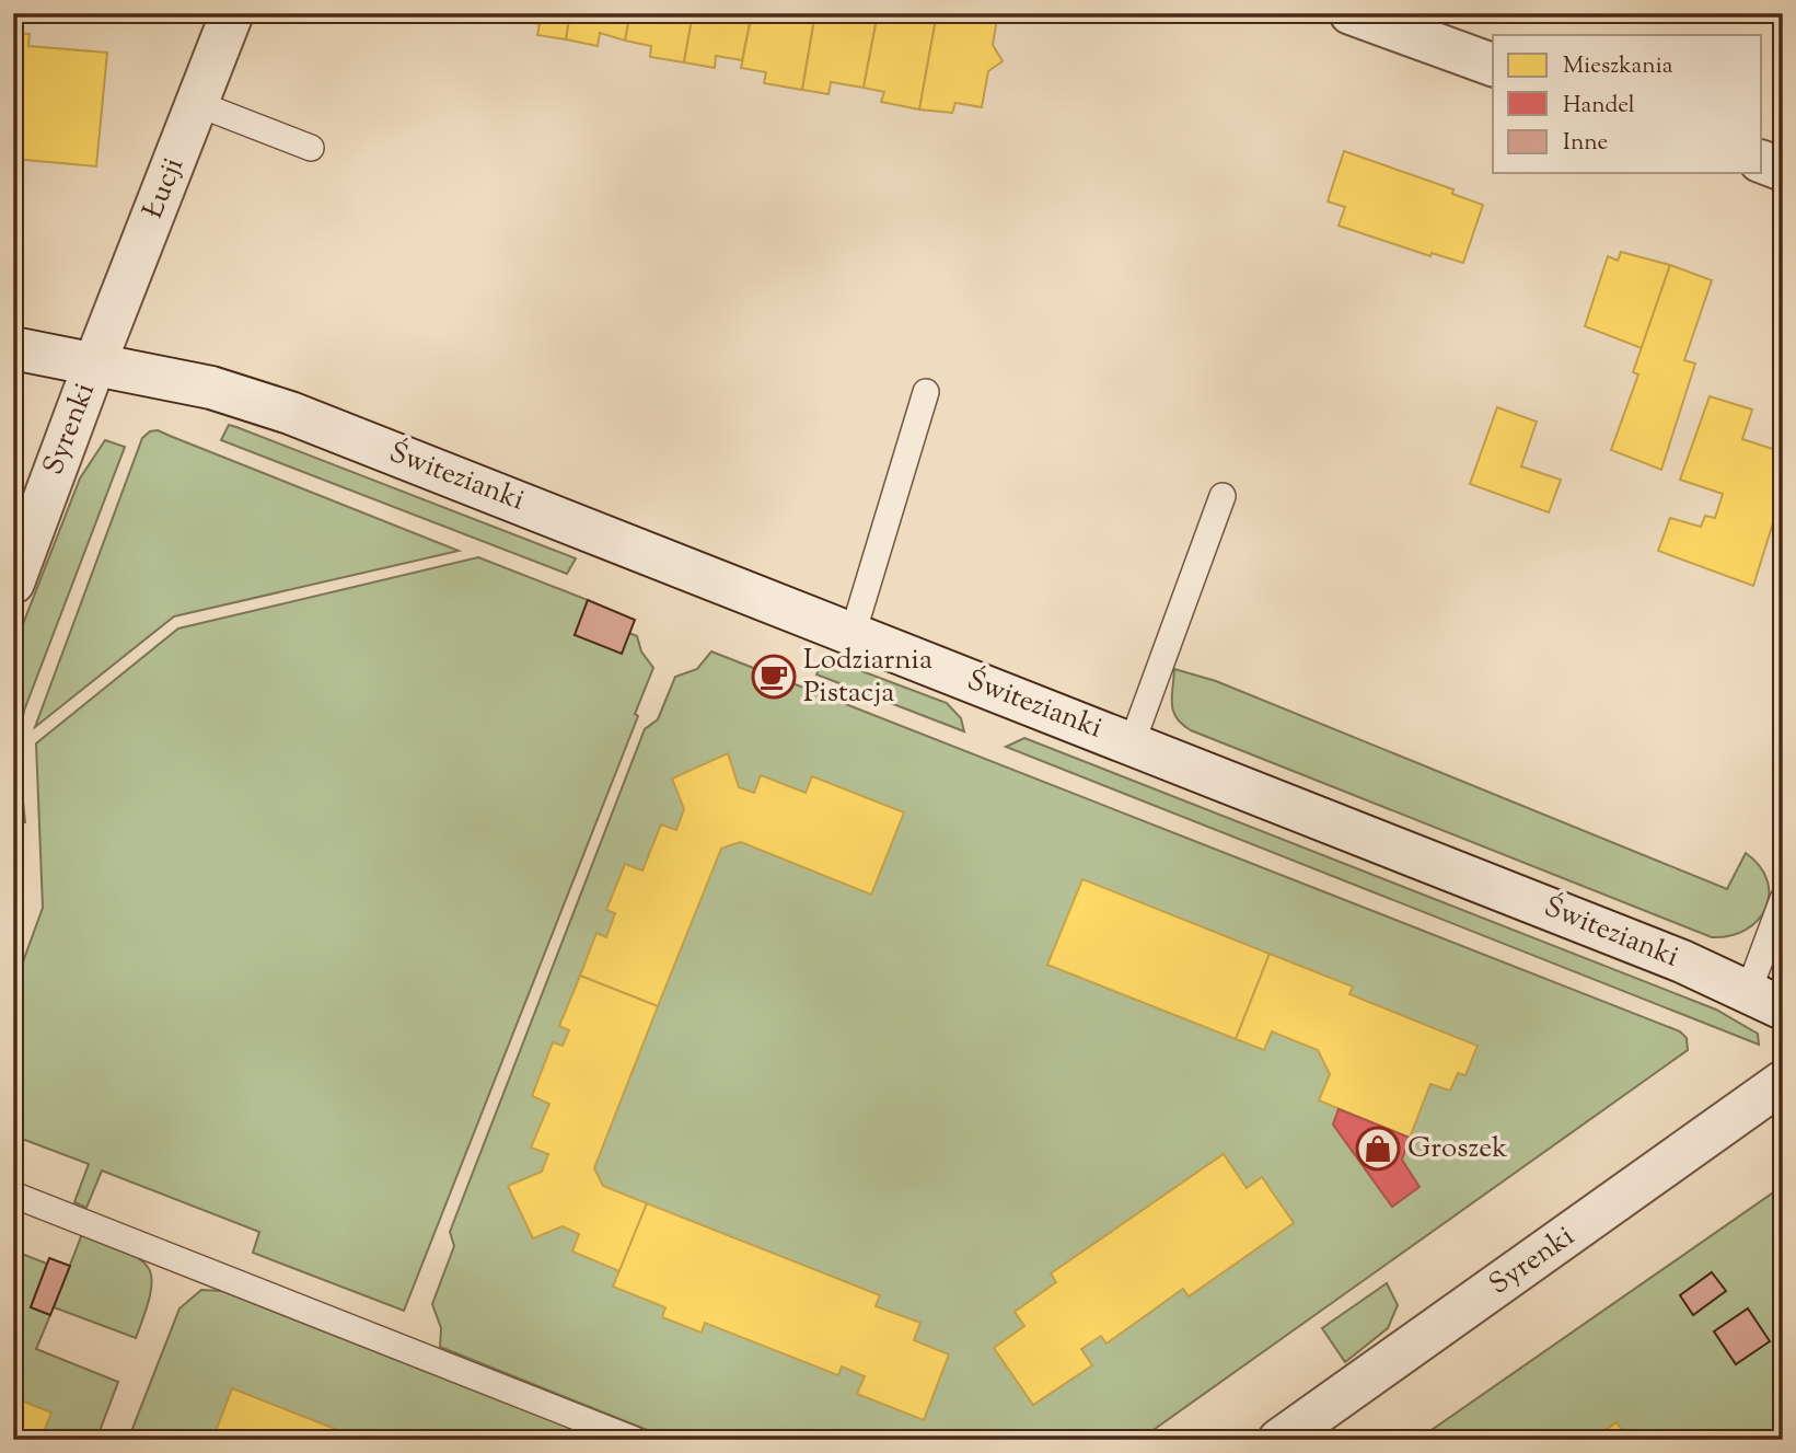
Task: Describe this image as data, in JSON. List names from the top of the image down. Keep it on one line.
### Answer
{"streets":{"street":["Łucji","Syrenki","Świtezianki"]},"crossings":[["Łucji","Syrenki"],["Łucji","Świtezianki"],["Syrenki","Świtezianki"]],"places":{"cafe":["Lodziarnia Pistacja"],"shop":["Groszek"]},"legend":["Mieszkania","Handel","Inne"]}
